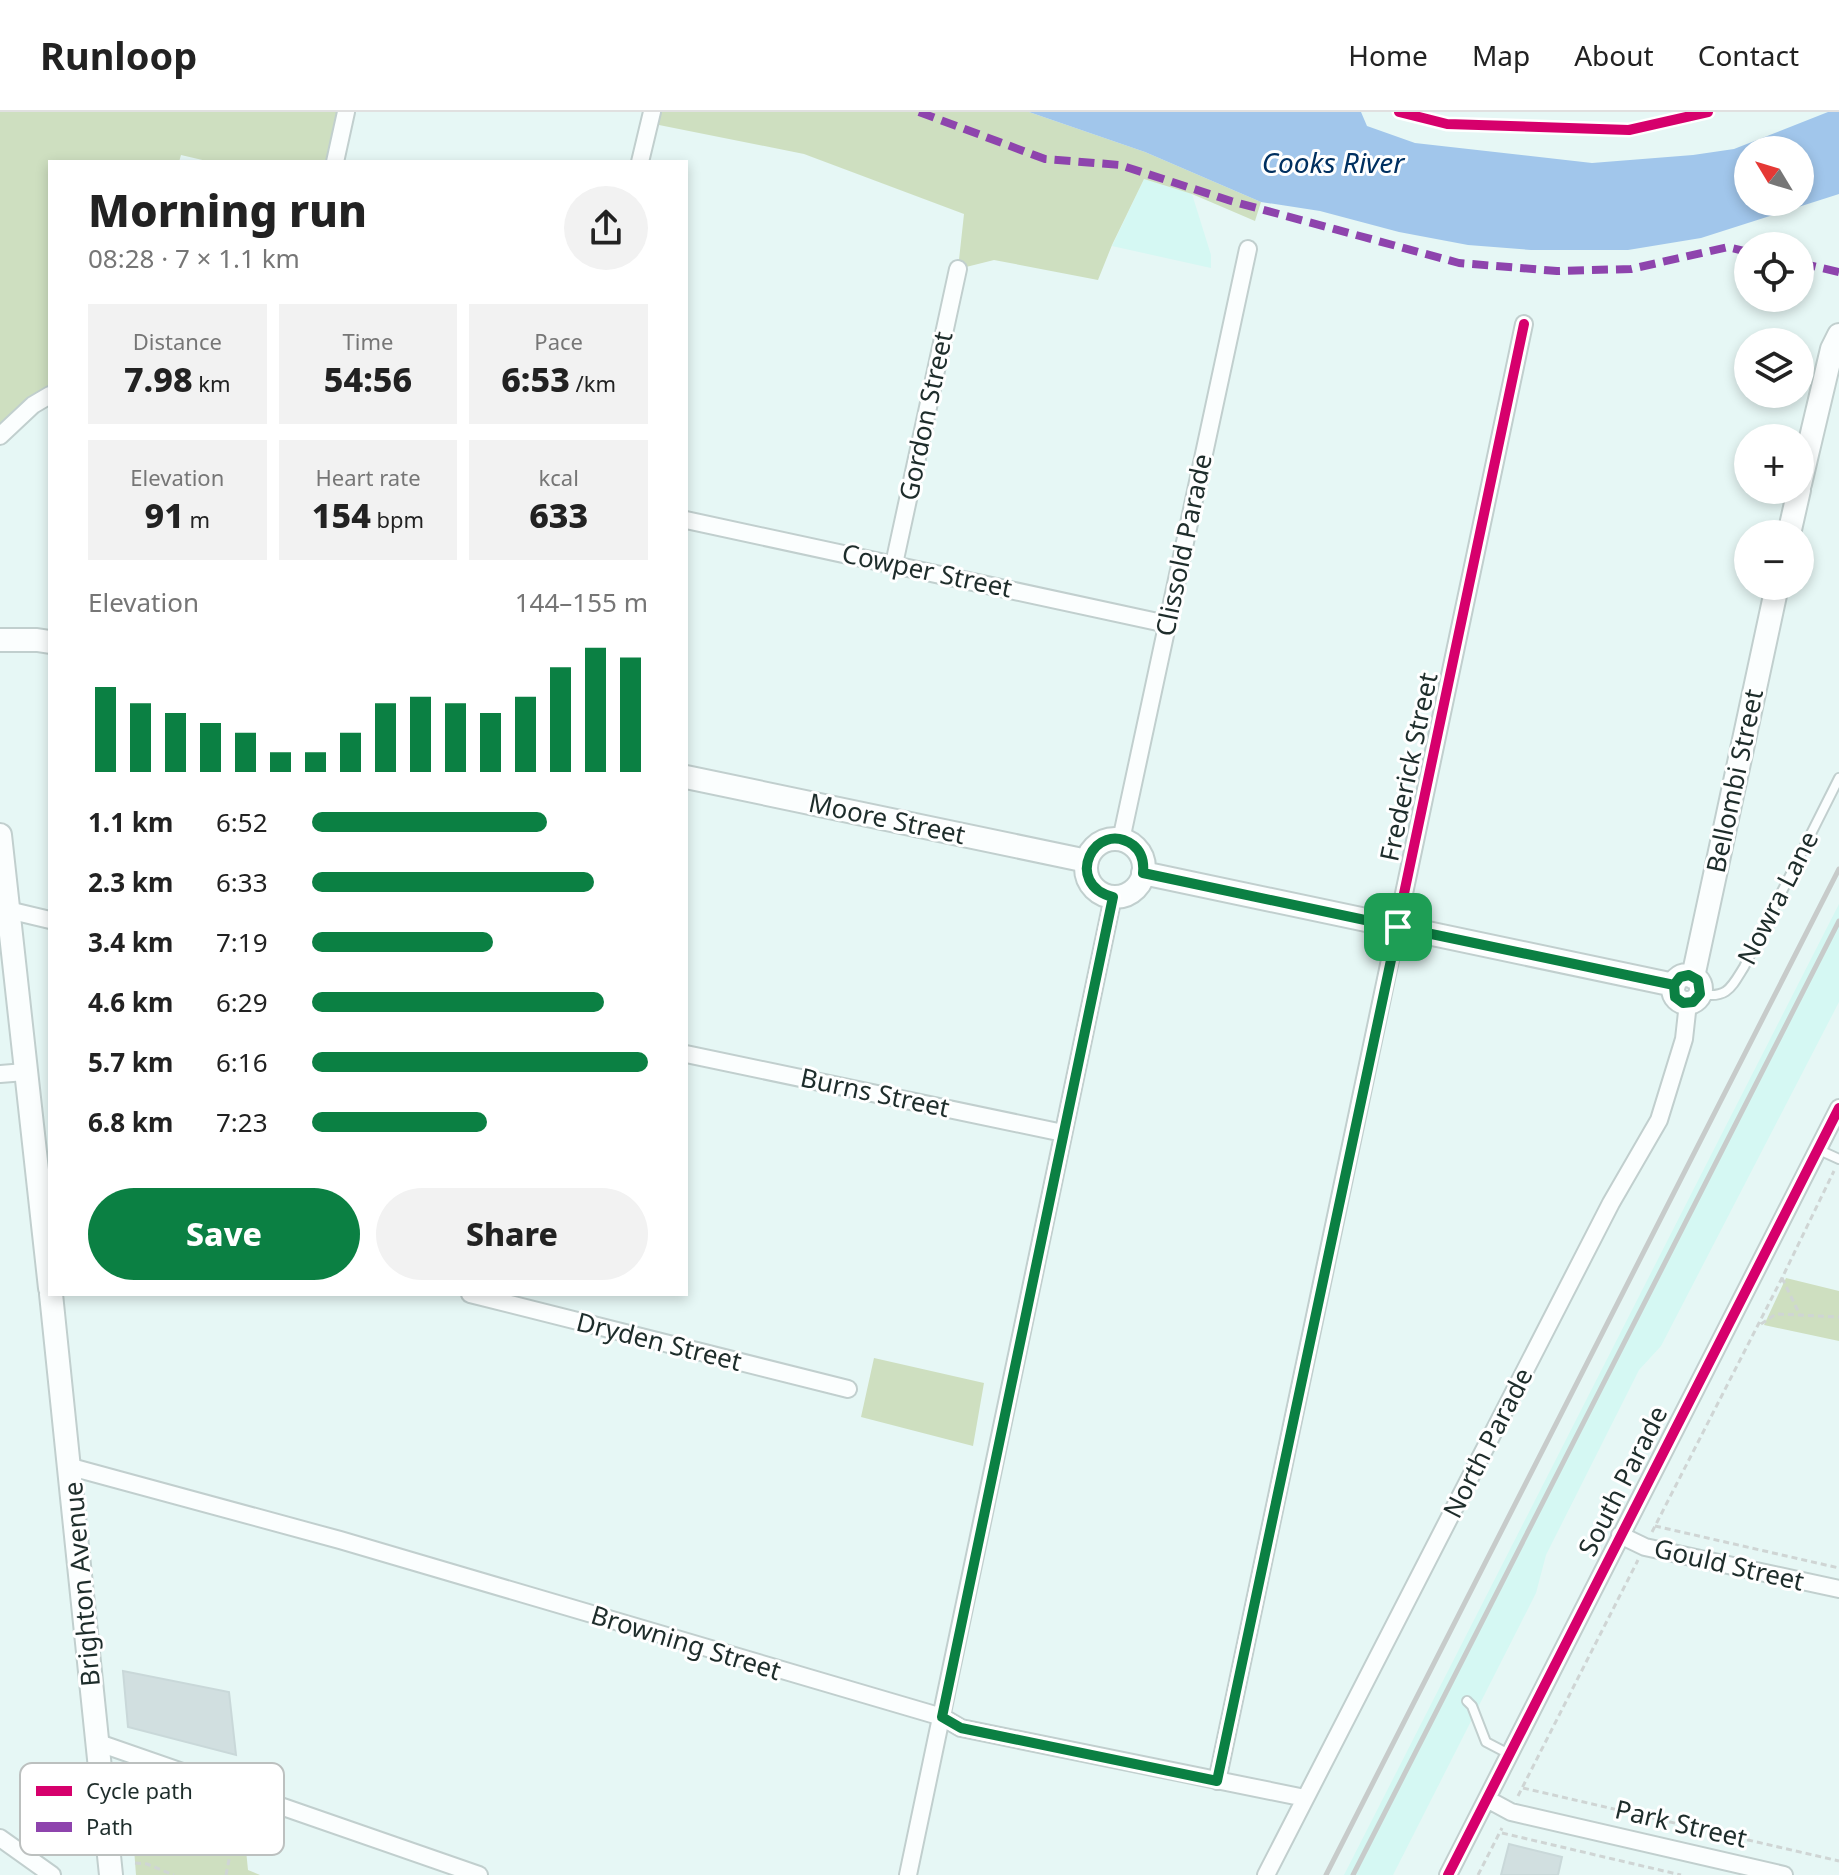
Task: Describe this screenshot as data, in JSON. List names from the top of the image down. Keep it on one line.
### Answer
{"streets":{"street":["Gordon Street","Clissold Parade","Cowper Street","Frederick Street","Bellombi Street","Moore Street","Burns Street","Dryden Street","North Parade","South Parade","Gould Street","Brighton Avenue","Browning Street","Park Street"],"lane":["Nowra Lane"]},"crossings":[["Gordon Street","Cowper Street"],["Clissold Parade","Cowper Street"],["Clissold Parade","Moore Street"],["Frederick Street","Browning Street"],["Bellombi Street","Nowra Lane"],["Bellombi Street","North Parade"],["Nowra Lane","North Parade"],["North Parade","Browning Street"],["South Parade","Gould Street"],["South Parade","Park Street"],["Brighton Avenue","Browning Street"]],"water":["Cooks River"],"legend":["Cycle path","Path"],"north":"top left","page":{"header":"Runloop","nav":["Home","Map","About","Contact"],"map_buttons":["+","−"],"heading":["Morning run","08:28 · 7 × 1.1 km"],"stats":[["Distance","7.98 km"],["Time","54:56"],["Pace","6:53 /km"],["Elevation","91 m"],["Heart rate","154 bpm"],["kcal","633"]],"chart":["Elevation","144–155 m"],"list":[{"name":"1.1 km","note":"6:52"},{"name":"2.3 km","note":"6:33"},{"name":"3.4 km","note":"7:19"},{"name":"4.6 km","note":"6:29"},{"name":"5.7 km","note":"6:16"},{"name":"6.8 km","note":"7:23"}],"buttons":["Save","Share"]}}
